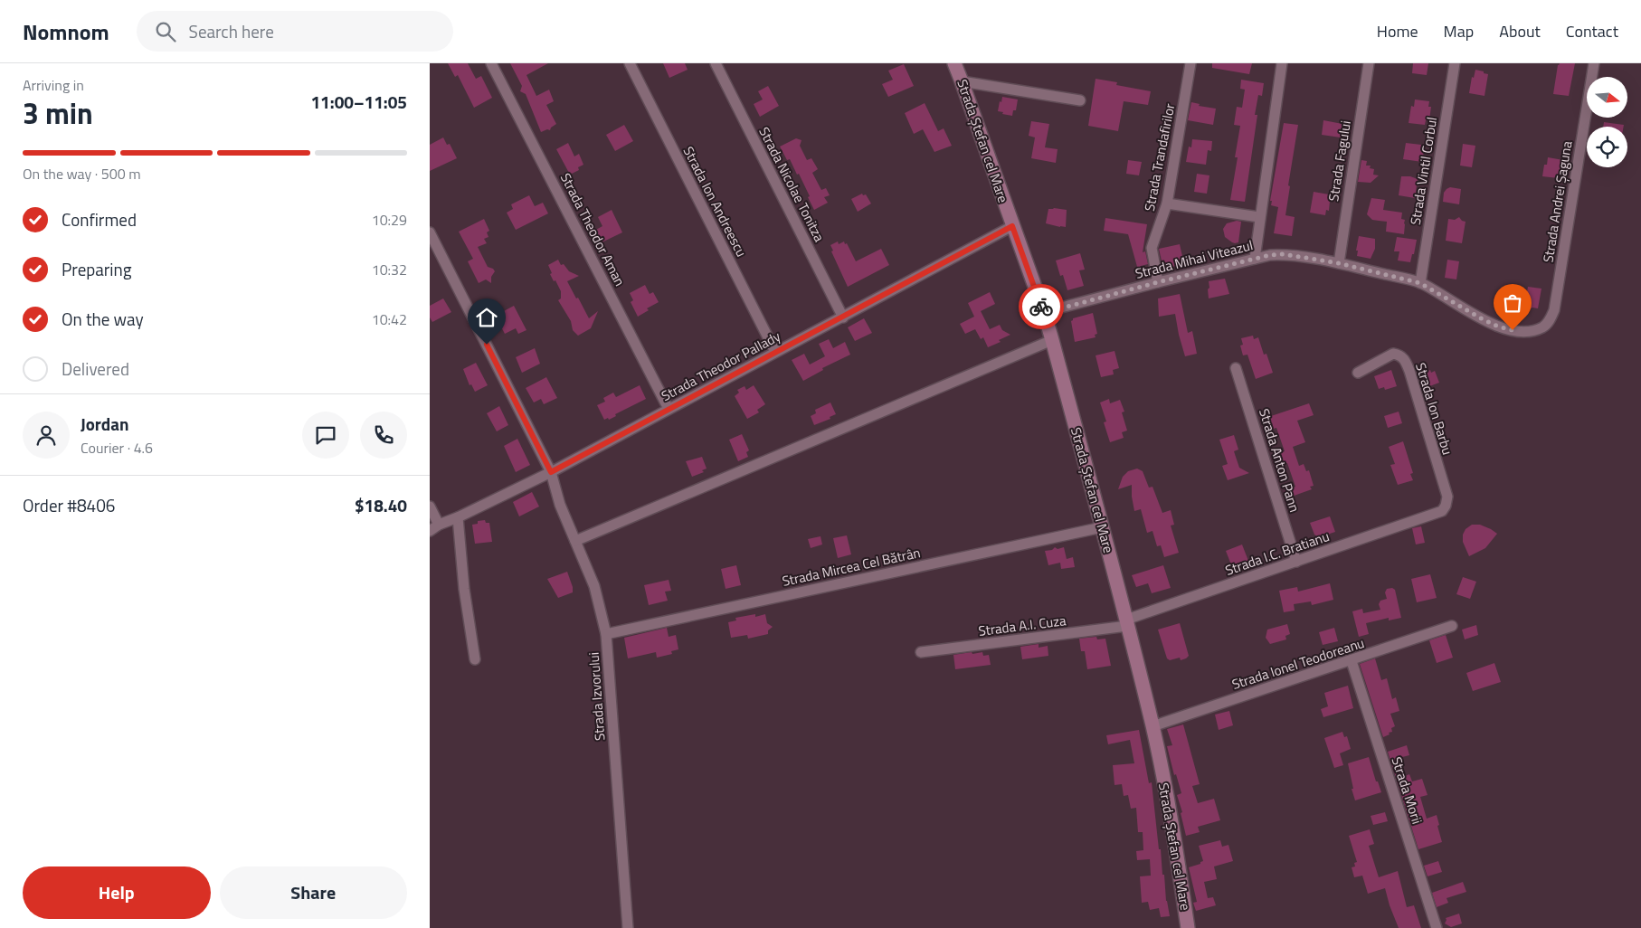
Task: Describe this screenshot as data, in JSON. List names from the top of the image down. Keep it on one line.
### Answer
{"streets":{"street":["Strada Ștefan cel Mare","Strada Trandafirilor","Strada Fagului","Strada Vintil Corbul","Strada Nicolae Tonitza","Strada Ion Andreescu","Strada Andrei Șaguna","Strada Theodor Aman","Strada Mihai Viteazul","Strada Theodor Pallady","Strada Ion Barbu","Strada Anton Pann","Strada I.C. Bratianu","Strada Mircea Cel Bătrân","Strada A.I. Cuza","Strada Ionel Teodoreanu","Strada Izvorului","Strada Morii"]},"crossings":[["Strada Ștefan cel Mare","Strada Mihai Viteazul"],["Strada Ștefan cel Mare","Strada Theodor Pallady"],["Strada Ștefan cel Mare","Strada I.C. Bratianu"],["Strada Ștefan cel Mare","Strada Mircea Cel Bătrân"],["Strada Ștefan cel Mare","Strada A.I. Cuza"],["Strada Ștefan cel Mare","Strada Ionel Teodoreanu"],["Strada Trandafirilor","Strada Mihai Viteazul"],["Strada Fagului","Strada Mihai Viteazul"],["Strada Vintil Corbul","Strada Mihai Viteazul"],["Strada Nicolae Tonitza","Strada Theodor Pallady"],["Strada Ion Andreescu","Strada Theodor Pallady"],["Strada Andrei Șaguna","Strada Mihai Viteazul"],["Strada Theodor Aman","Strada Theodor Pallady"],["Strada Theodor Pallady","Strada Izvorului"],["Strada Ion Barbu","Strada I.C. Bratianu"],["Strada Anton Pann","Strada I.C. Bratianu"],["Strada I.C. Bratianu","Strada A.I. Cuza"],["Strada Mircea Cel Bătrân","Strada Izvorului"],["Strada Ionel Teodoreanu","Strada Morii"]],"north":"right","page":{"header":"Nomnom","search":"Search here","nav":["Home","Map","About","Contact"],"heading":["3 min","Arriving in","11:00–11:05"],"panel":["Jordan","Courier · 4.6","Order #8406","$18.40"],"bar":"On the way · 500 m","list":[["Confirmed","10:29"],["Preparing","10:32"],["On the way","10:42"],"Delivered"],"buttons":["Help","Share"]}}
